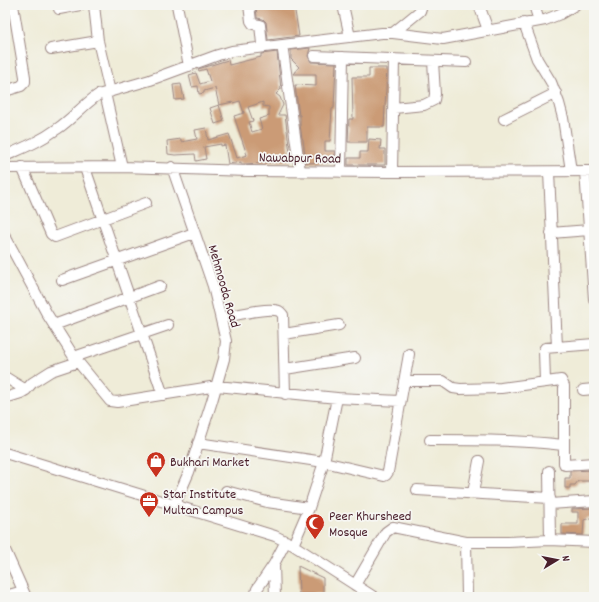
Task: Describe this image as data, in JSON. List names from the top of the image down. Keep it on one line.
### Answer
{"streets":{"street":["Nawabpur Road","Mehmooda Road"]},"crossings":[["Nawabpur Road","Mehmooda Road"]],"places":{"shop":["Bukhari Market"],"office":["Star Institute Multan Campus"],"mosque":["Peer Khursheed Mosque"]},"north":"right"}
